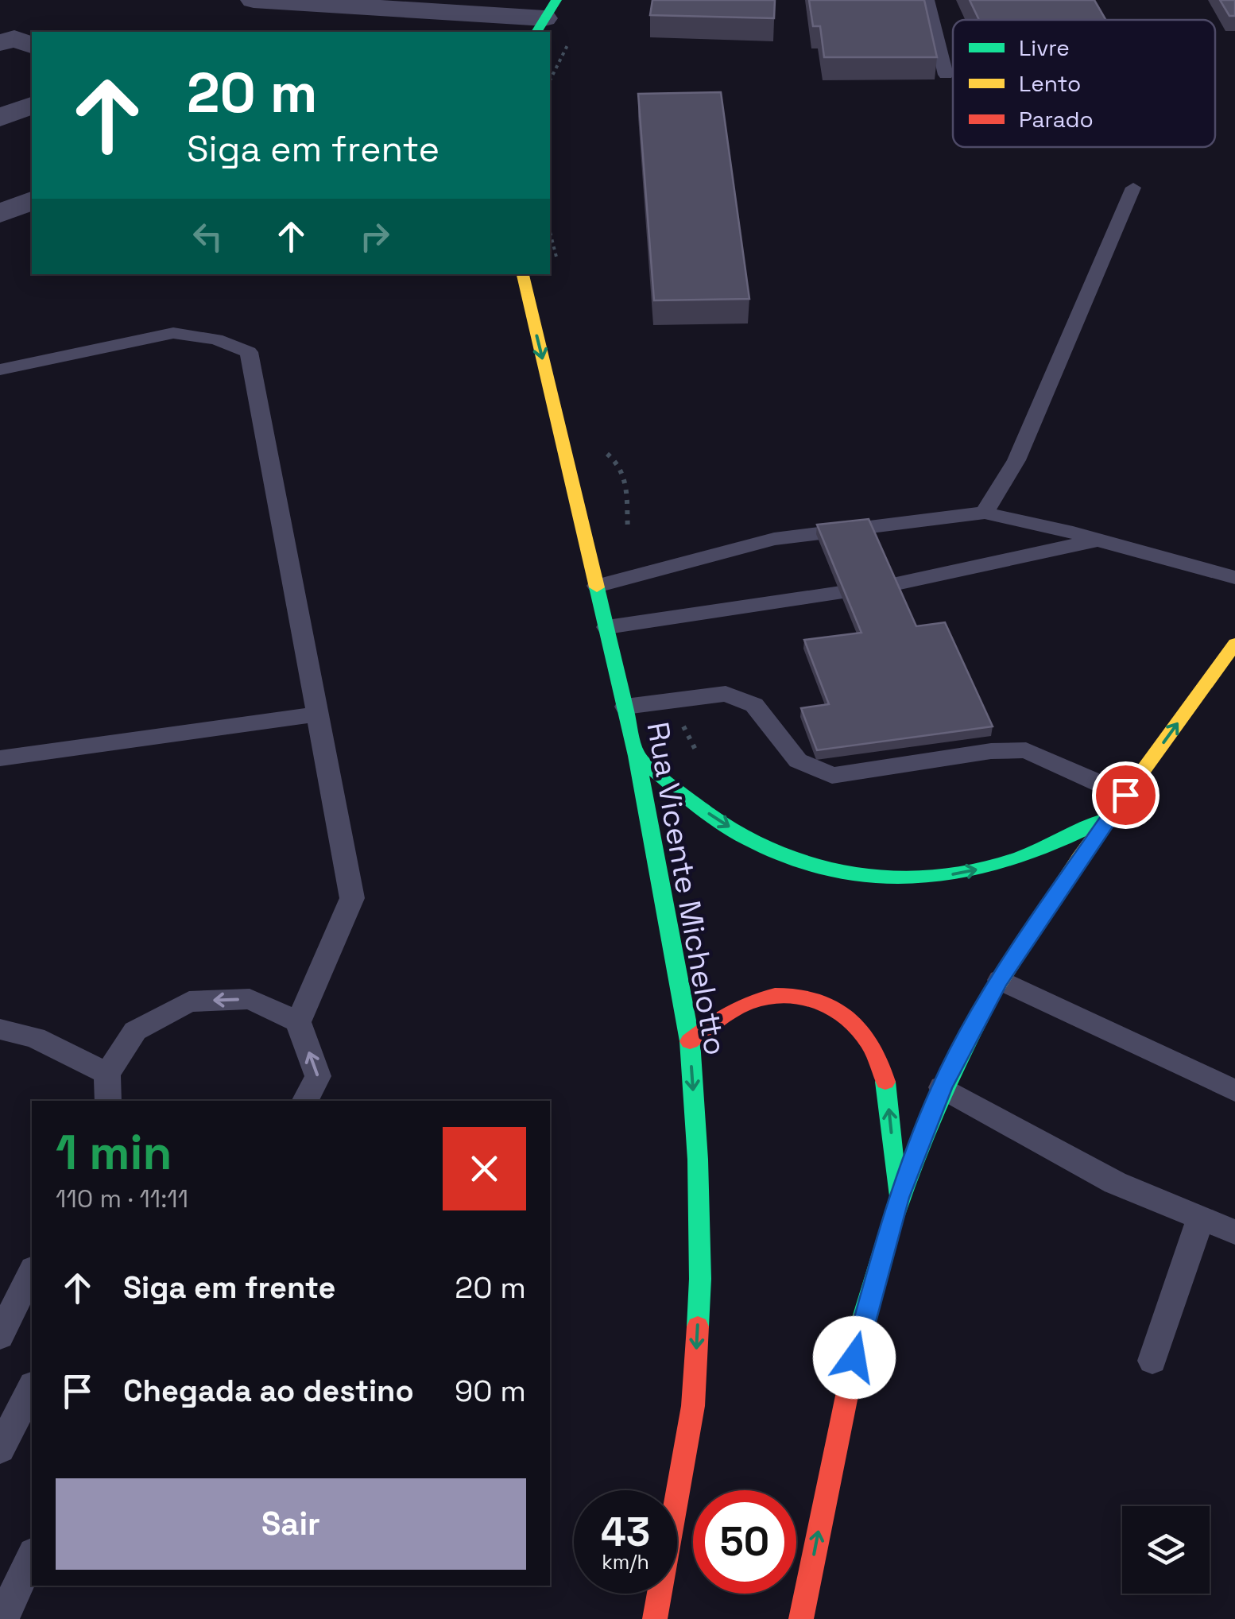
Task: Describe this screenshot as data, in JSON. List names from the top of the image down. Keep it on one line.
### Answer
{"streets":{"main road":["Rua Vicente Michelotto"]},"legend":["Livre","Lento","Parado"],"page":{"turn":["20 m","Siga em frente"],"heading":["1 min","110 m · 11:11"],"list":[{"name":"Siga em frente","value":"20 m"},{"name":"Chegada ao destino","value":"90 m"}],"buttons":"Sair","speed":"43 km/h","limit":"50"}}
